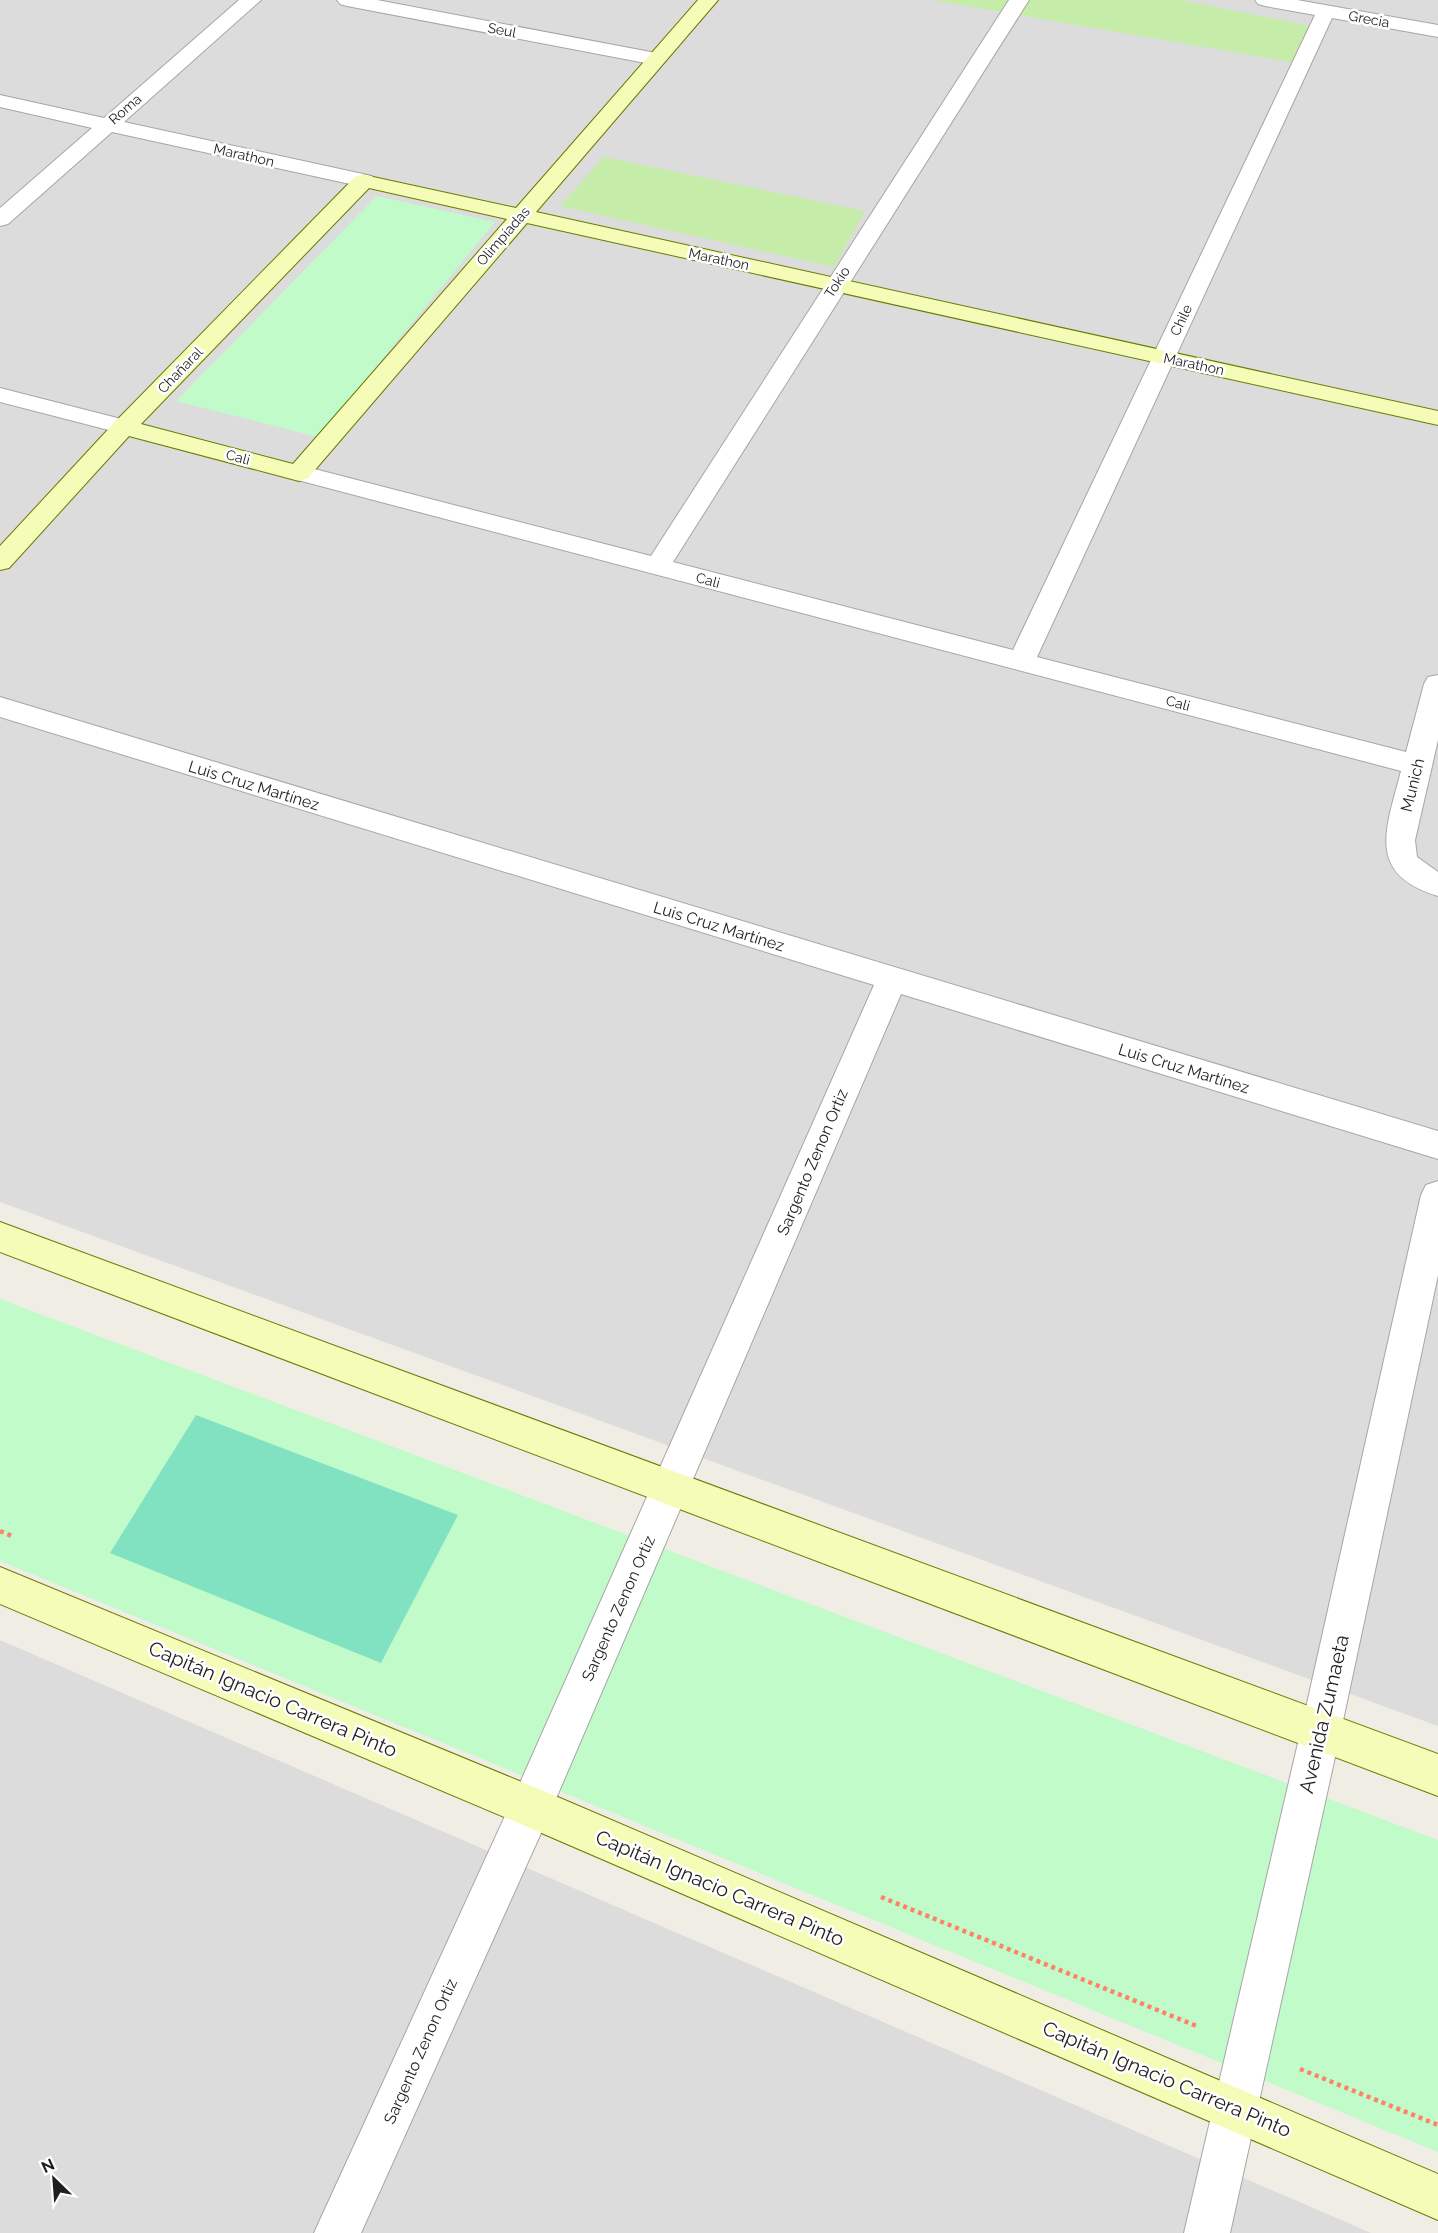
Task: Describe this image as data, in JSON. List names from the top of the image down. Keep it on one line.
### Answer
{"streets":{"street":["Grecia","Seul","Roma","Marathon","Olimpíadas","Tokio","Chile","Chañaral","Cali","Luis Cruz Martínez","Munich","Sargento Zenon Ortiz","Capitán Ignacio Carrera Pinto","Avenida Zumaeta"]},"crossings":[["Grecia","Chile"],["Seul","Olimpíadas"],["Roma","Marathon"],["Marathon","Olimpíadas"],["Marathon","Tokio"],["Marathon","Chile"],["Marathon","Chañaral"],["Olimpíadas","Cali"],["Tokio","Cali"],["Chile","Cali"],["Chañaral","Cali"],["Cali","Munich"],["Luis Cruz Martínez","Sargento Zenon Ortiz"],["Sargento Zenon Ortiz","Capitán Ignacio Carrera Pinto"],["Capitán Ignacio Carrera Pinto","Avenida Zumaeta"]],"north":"top left"}
